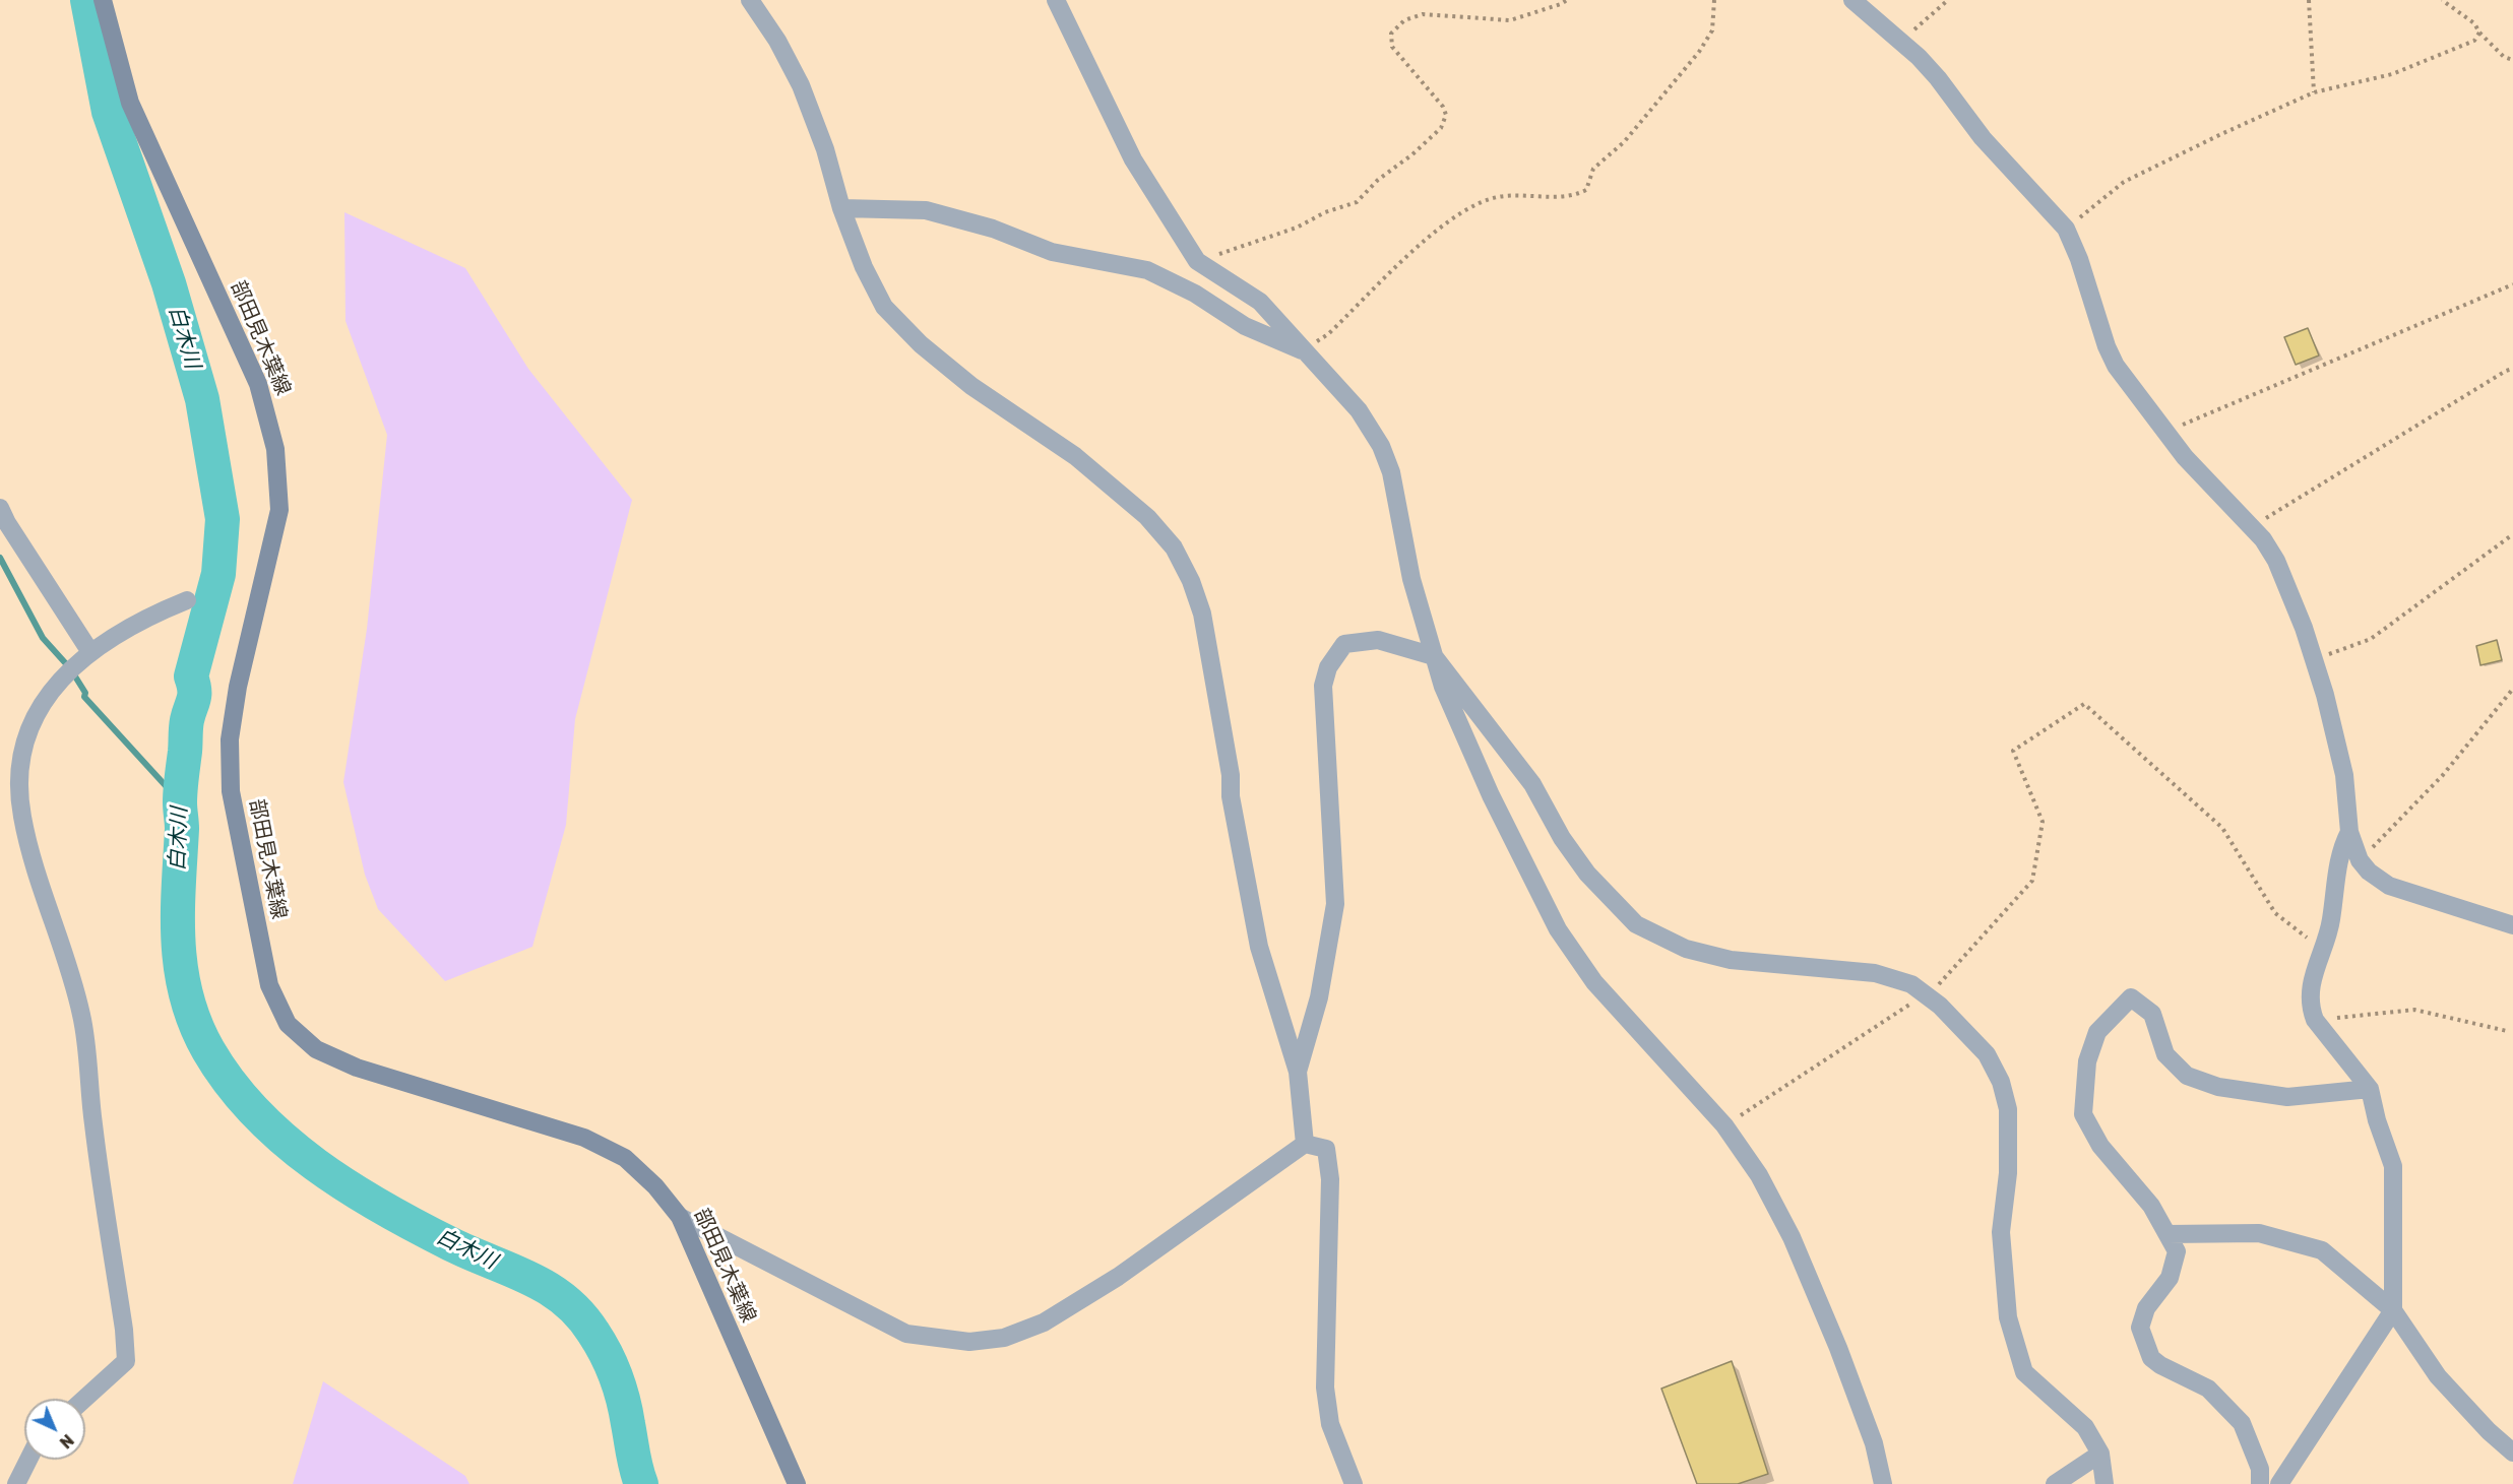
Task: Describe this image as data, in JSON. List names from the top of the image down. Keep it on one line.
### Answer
{"streets":{"main road":["部田見木葉線"]},"water":["白木川"],"north":"bottom right"}
